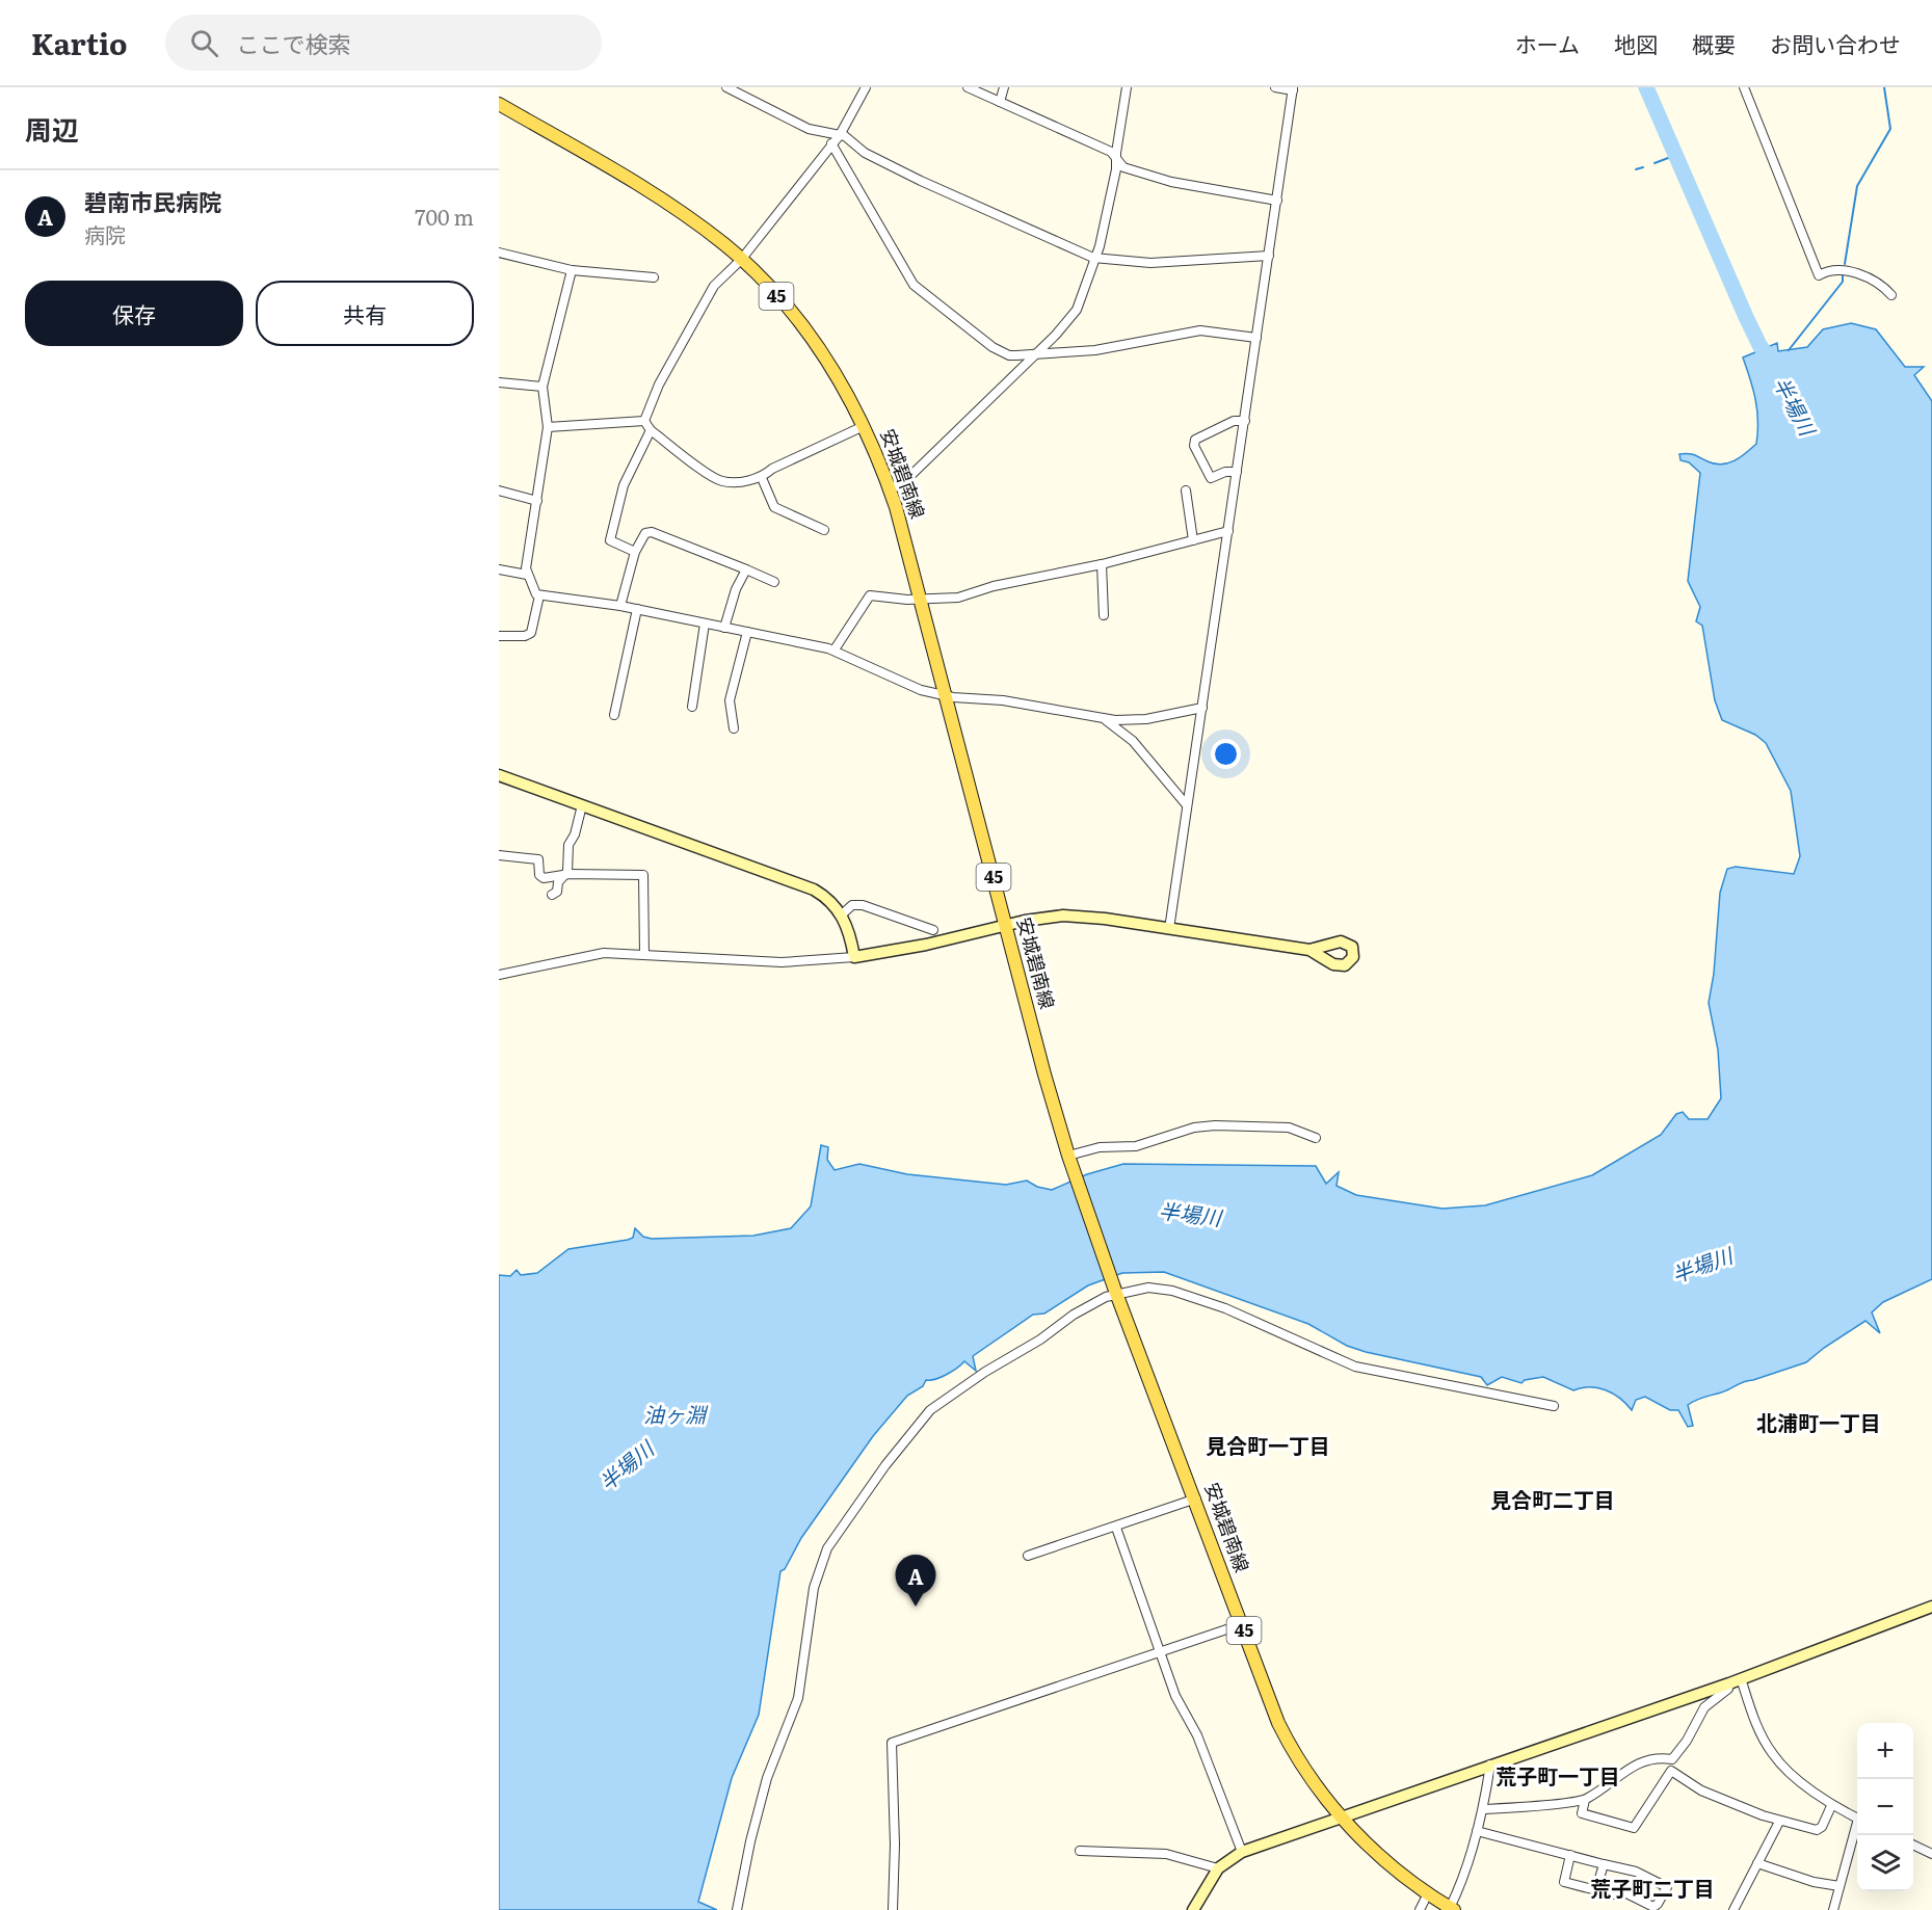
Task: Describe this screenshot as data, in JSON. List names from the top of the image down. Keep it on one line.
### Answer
{"streets":{"main road":["45","安城碧南線"]},"districts":["北浦町一丁目","見合町一丁目","見合町二丁目","荒子町一丁目","荒子町二丁目"],"water":["半場川","油ヶ淵"],"page":{"header":"Kartio","search":"ここで検索","nav":["ホーム","地図","概要","お問い合わせ"],"heading":"周辺","list":[{"mark":"A","name":"碧南市民病院","note":"病院","value":"700 m"}],"buttons":["保存","共有"],"pins":"A","map_buttons":["+","−"]}}
